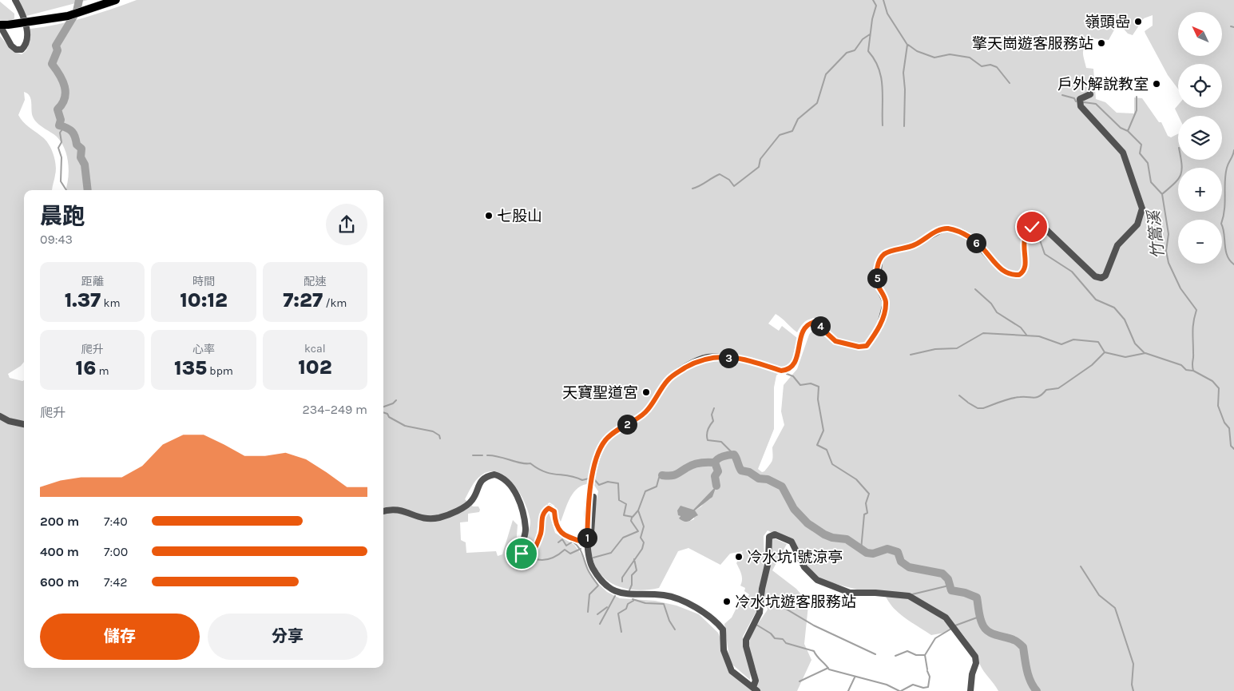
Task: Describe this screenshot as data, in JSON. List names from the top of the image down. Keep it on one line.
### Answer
{"water":["竹篙溪"],"places":["嶺頭喦","擎天崗遊客服務站","戶外解說教室","七股山","天寶聖道宮","冷水坑1號涼亭","冷水坑遊客服務站"],"north":"top left","page":{"map_buttons":["+","−"],"heading":["晨跑","09:43"],"pins":["6","5","4","3","2","1"],"stats":[["距離","1.37 km"],["時間","10:12"],["配速","7:27 /km"],["爬升","16 m"],["心率","135 bpm"],["kcal","102"]],"chart":["爬升","234–249 m"],"list":[{"name":"200 m","note":"7:40"},{"name":"400 m","note":"7:00"},{"name":"600 m","note":"7:42"}],"buttons":["儲存","分享"]}}
